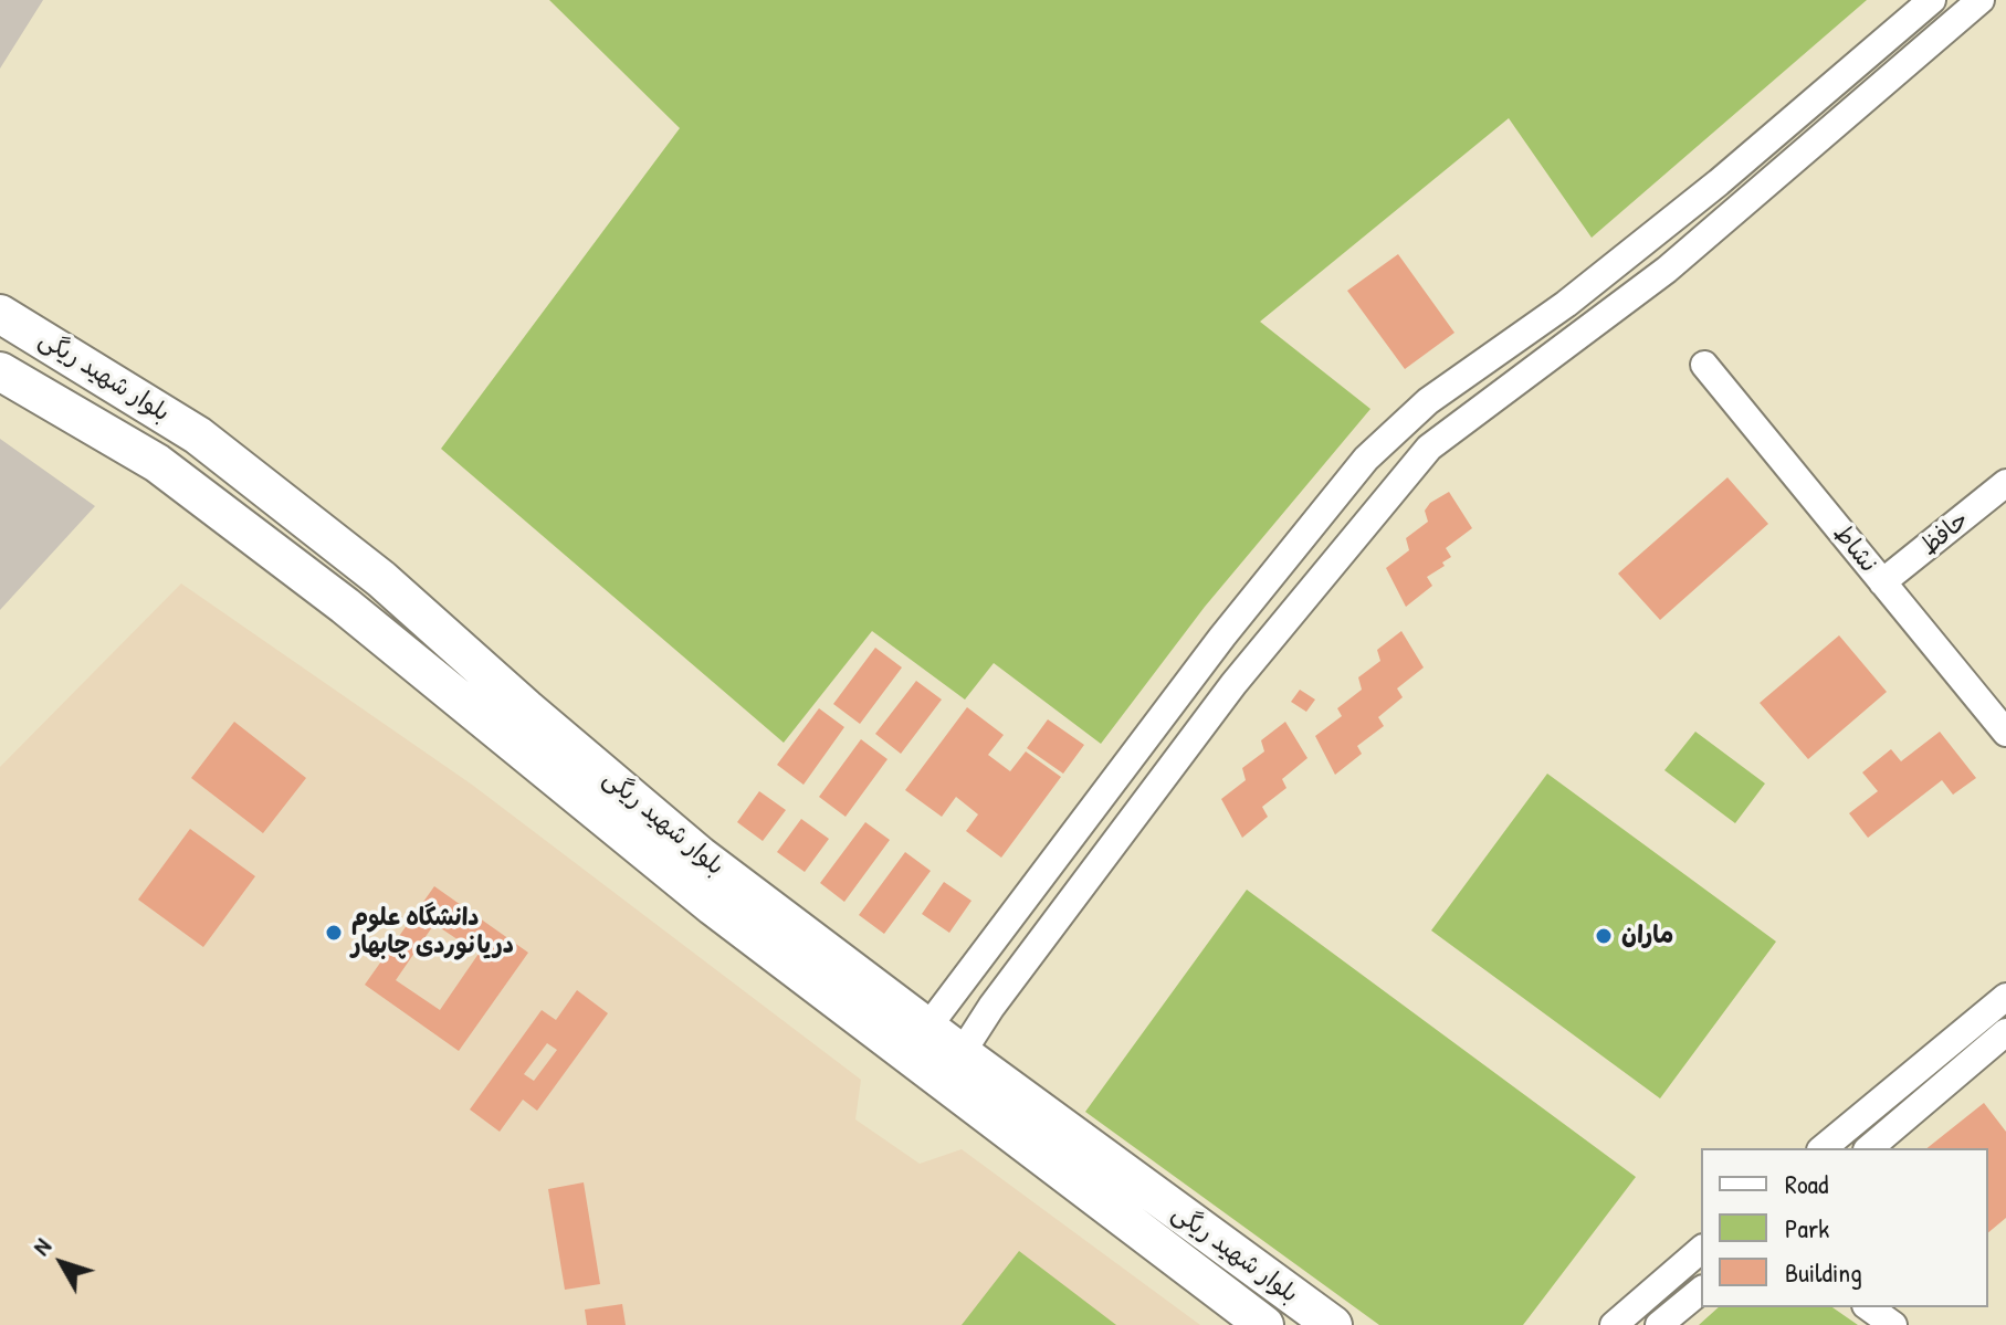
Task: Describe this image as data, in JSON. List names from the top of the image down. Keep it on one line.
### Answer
{"streets":{"highway":["بلوار شهید ریگی"],"street":["حافظ","نشاط"]},"crossings":[["حافظ","نشاط"]],"places":["دانشگاه علوم دریانوردی چابهار","ماران"],"legend":["Road","Park","Building"],"north":"top left"}
